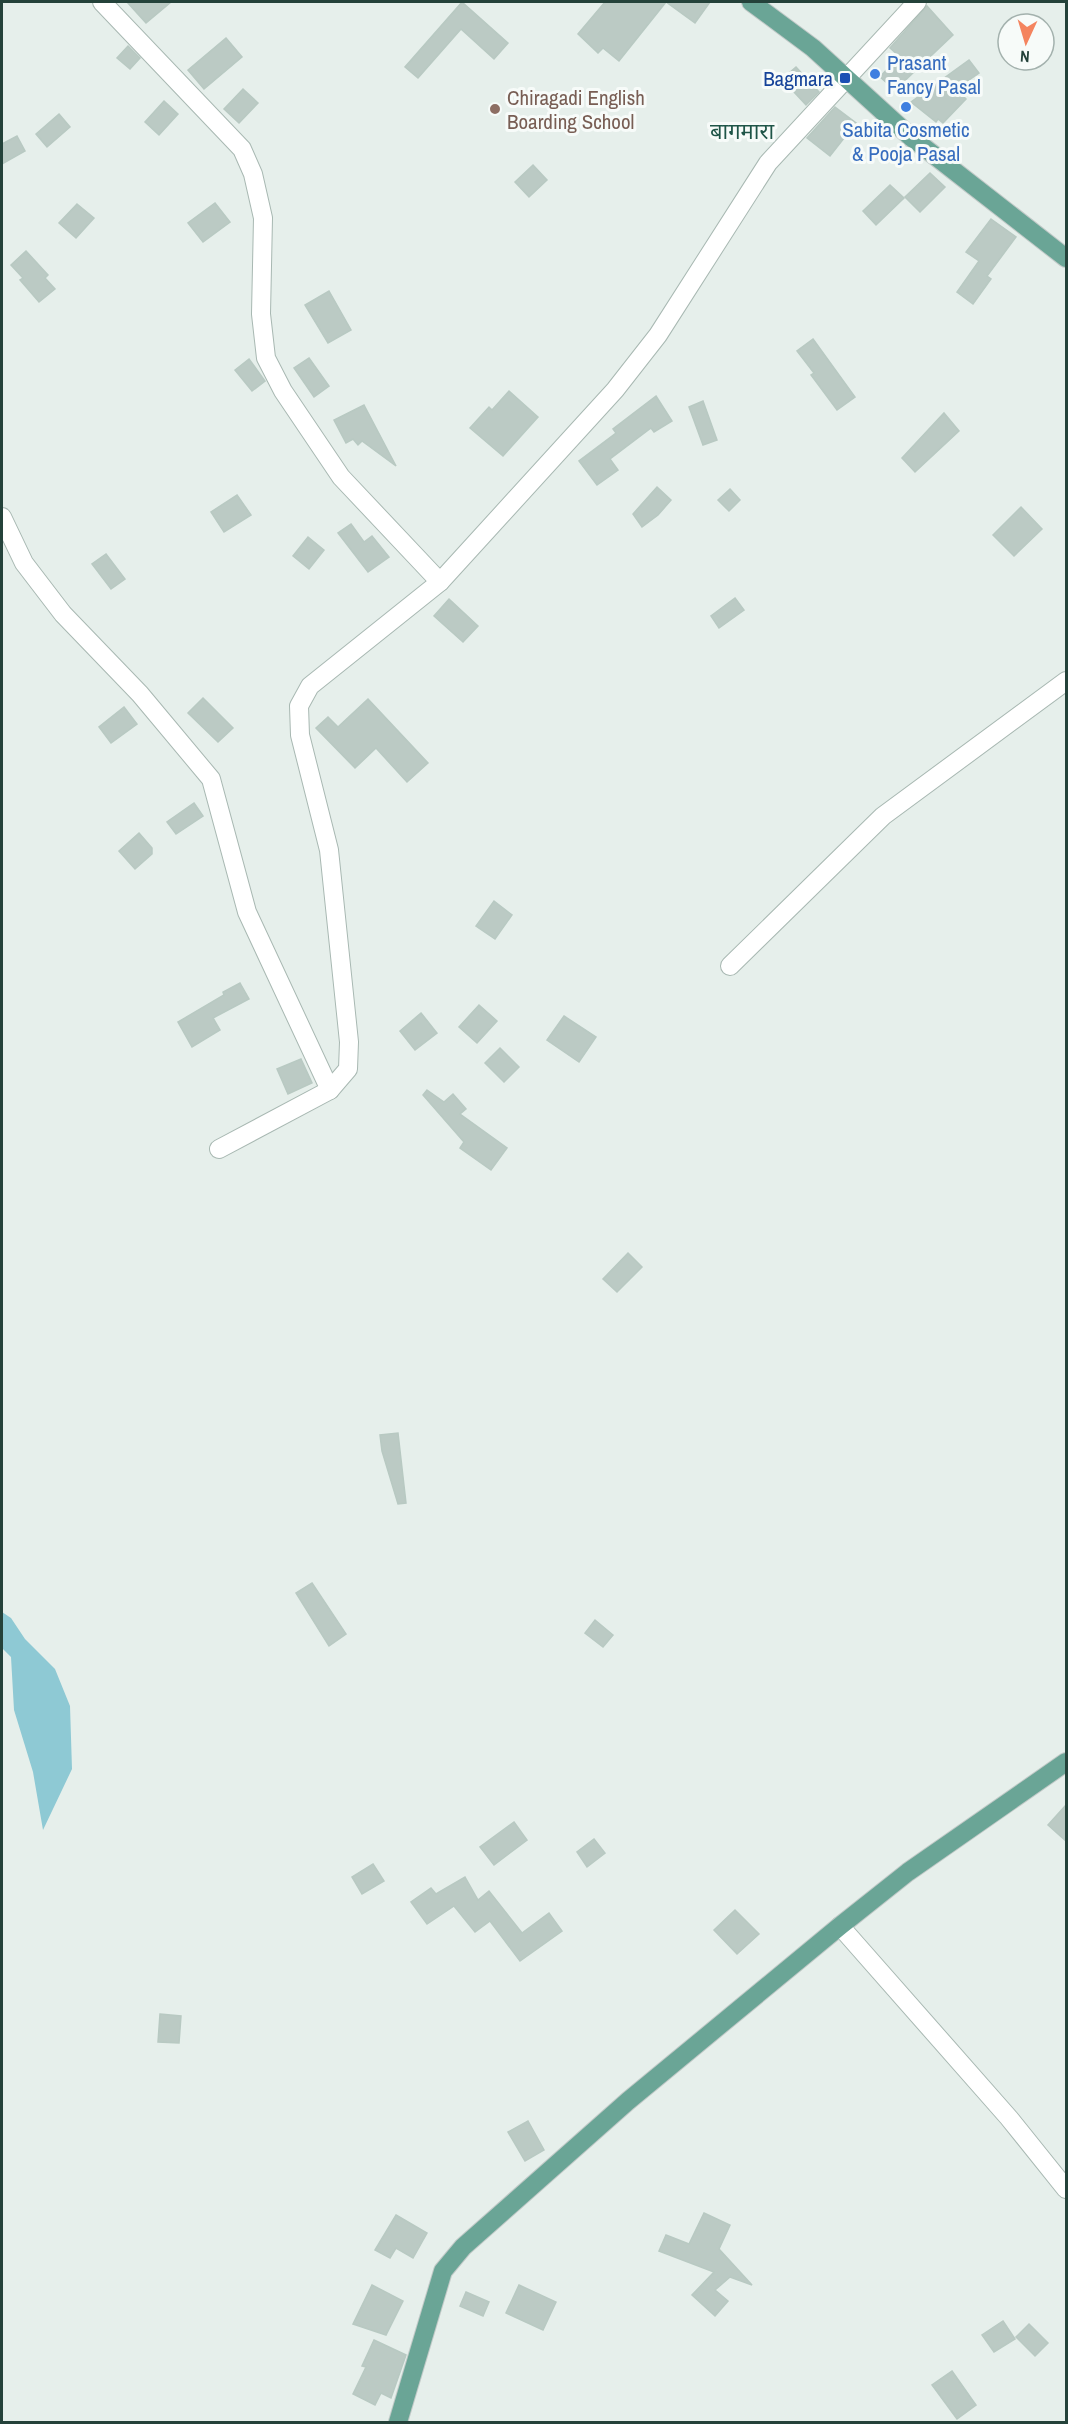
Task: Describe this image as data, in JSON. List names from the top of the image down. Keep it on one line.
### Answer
{"districts":["बागमारा"],"places":{"other":["Prasant Fancy Pasal","Sabita Cosmetic & Pooja Pasal","Chiragadi English Boarding School"],"transit":["Bagmara"]},"north":"bottom"}
